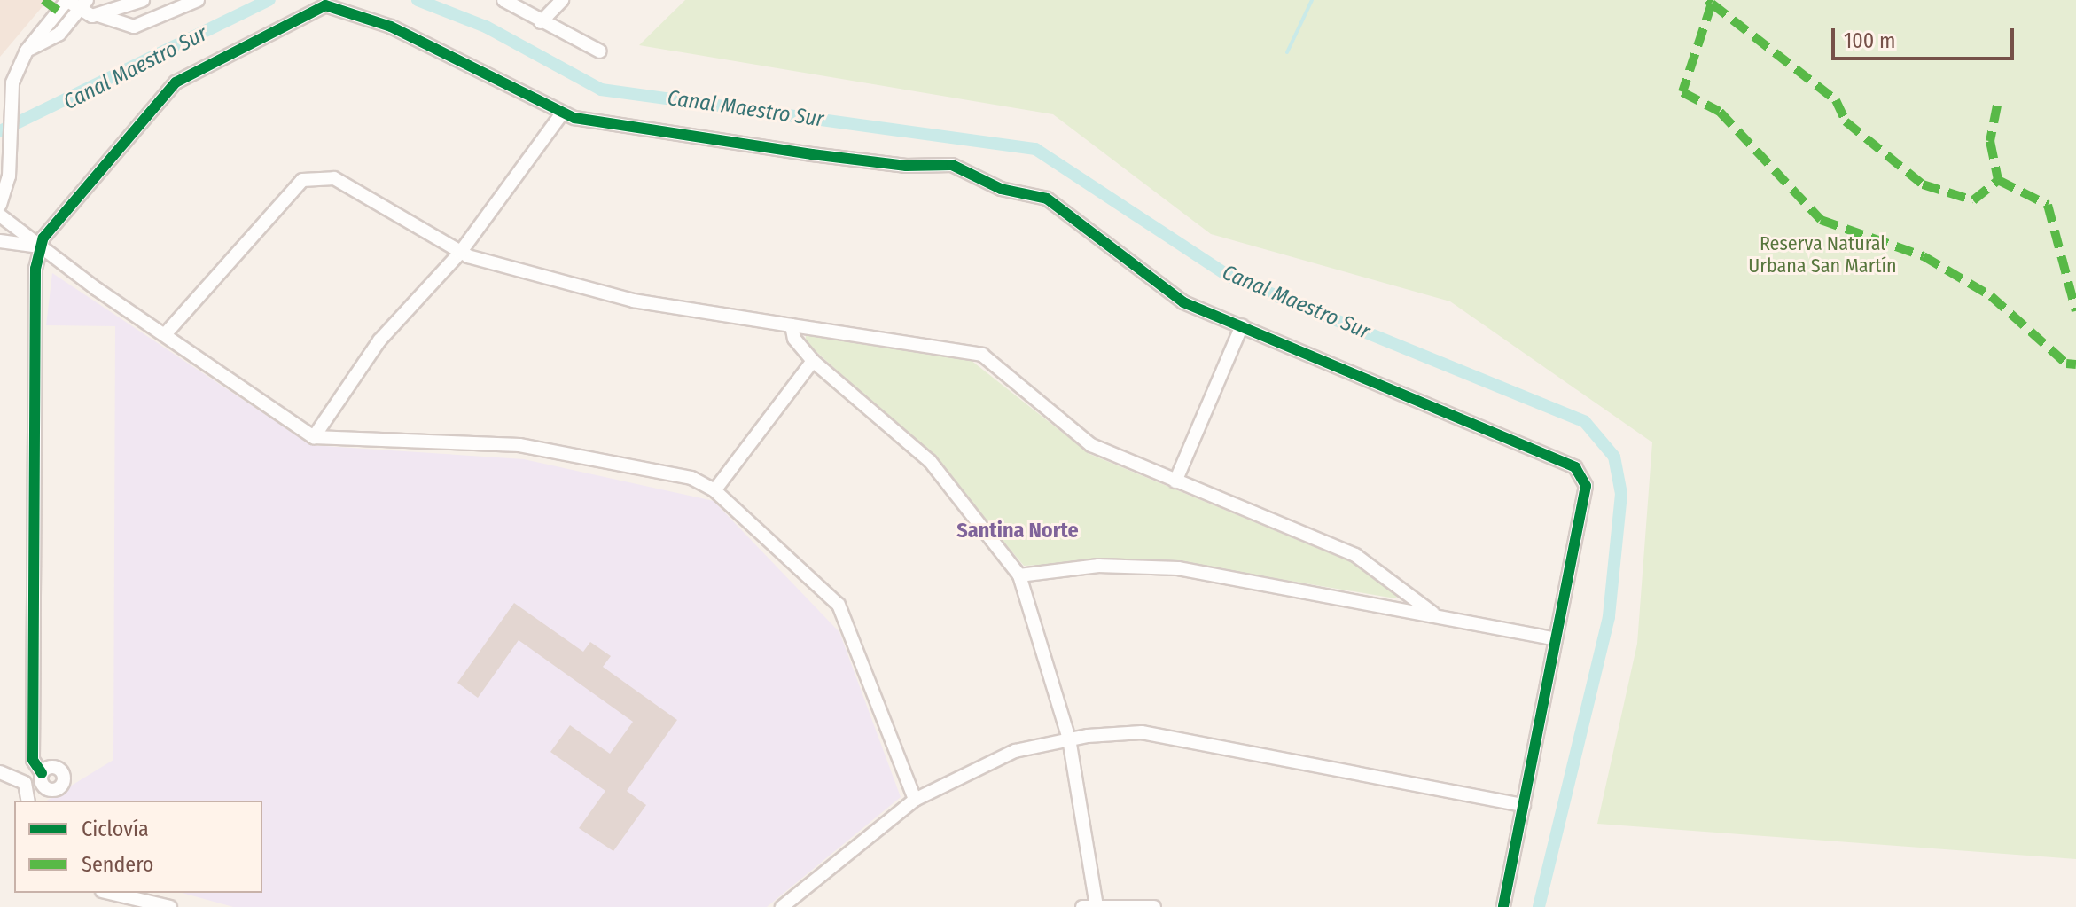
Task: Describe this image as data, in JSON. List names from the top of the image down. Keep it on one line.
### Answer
{"districts":["Santina Norte"],"water":["Canal Maestro Sur"],"parks":["Reserva Natural Urbana San Martín"],"legend":["Ciclovía","Sendero"],"scale_bar":"100 m"}
